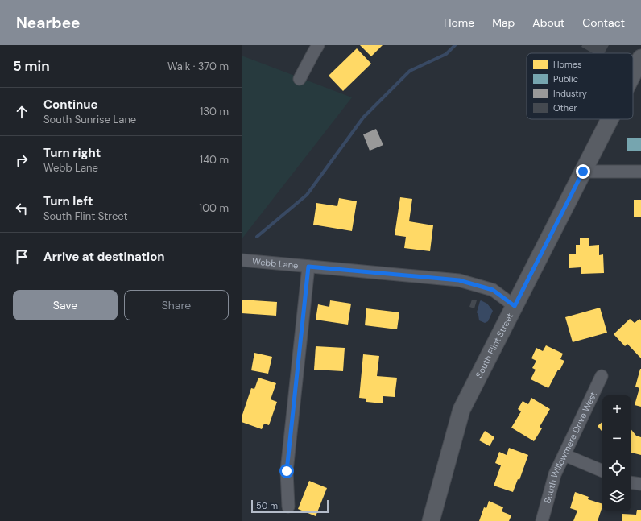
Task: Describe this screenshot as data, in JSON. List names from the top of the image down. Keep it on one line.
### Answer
{"streets":{"main road":["South Flint Street"],"street":["Webb Lane","South Willowmere Drive West"]},"crossings":[["Webb Lane","South Flint Street"]],"legend":["Homes","Public","Industry","Other"],"scale_bar":"50 m","page":{"header":"Nearbee","nav":["Home","Map","About","Contact"],"heading":["5 min","Walk · 370 m"],"list":[["Continue","South Sunrise Lane","130 m"],["Turn right","Webb Lane","140 m"],["Turn left","South Flint Street","100 m"],"Arrive at destination"],"buttons":["Save","Share"],"map_buttons":["+","−"],"scale":"50 m"}}
